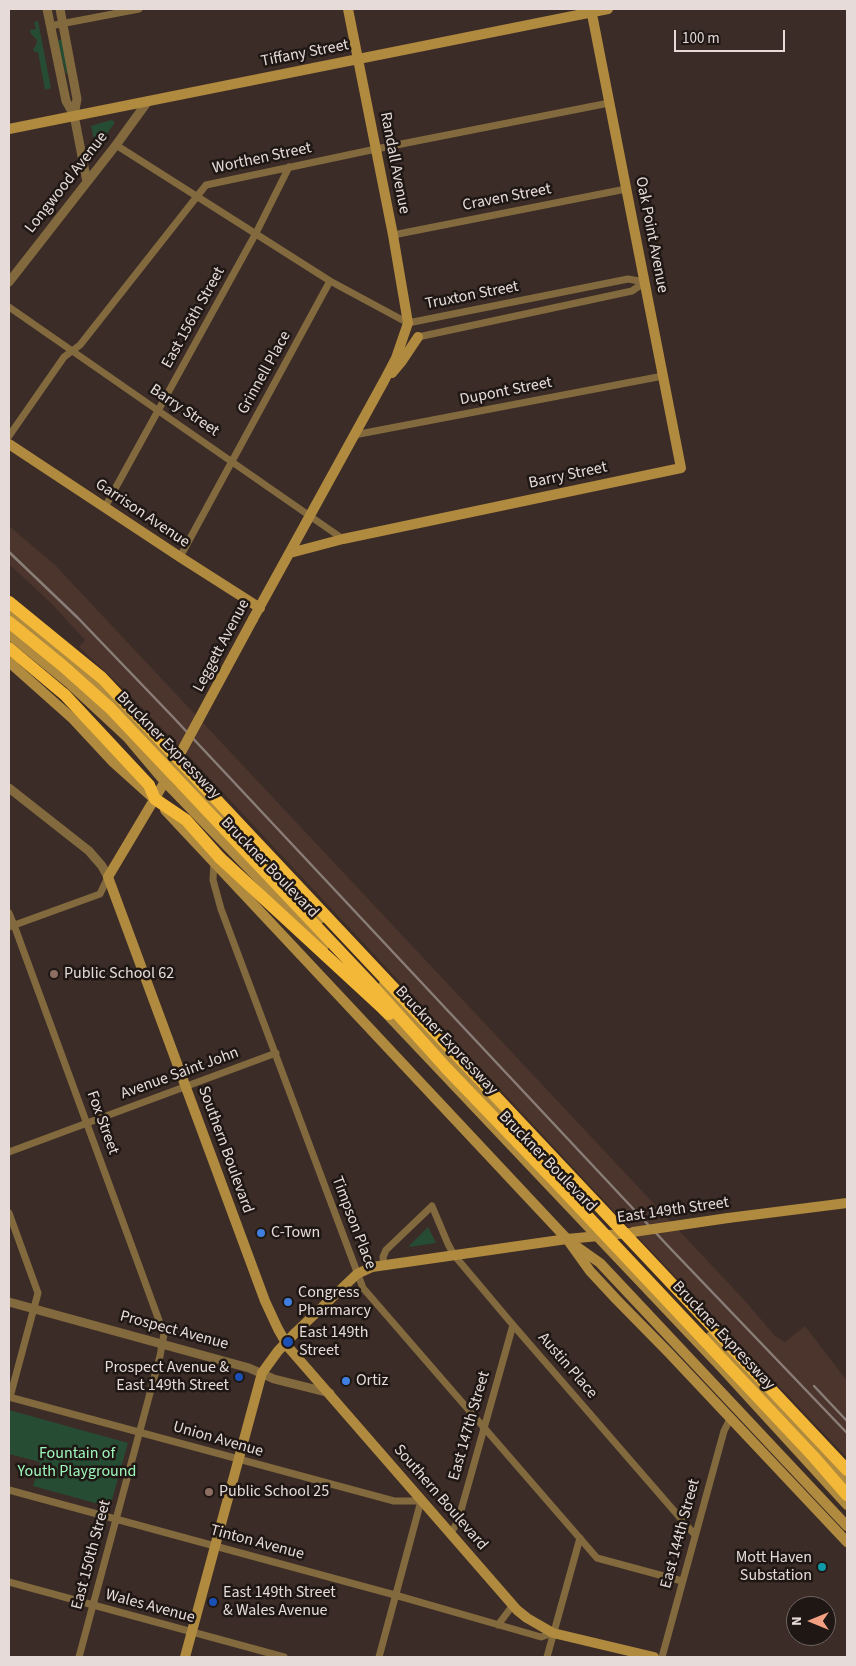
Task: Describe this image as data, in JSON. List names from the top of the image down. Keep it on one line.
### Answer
{"streets":{"highway":["Bruckner Expressway"],"main road":["Tiffany Street","Randall Avenue","Oak Point Avenue","Barry Street","Garrison Avenue","Leggett Avenue","Bruckner Boulevard","Southern Boulevard","East 149th Street"],"street":["Worthen Street","Longwood Avenue","Craven Street","Truxton Street","East 156th Street","Grinnell Place","Dupont Street","Avenue Saint John","Fox Street","Timpson Place","Prospect Avenue","Austin Place","East 147th Street","Union Avenue","East 144th Street","Tinton Avenue","East 150th Street","Wales Avenue"]},"crossings":[["Tiffany Street","Randall Avenue"],["Tiffany Street","Longwood Avenue"],["Tiffany Street","Oak Point Avenue"],["Worthen Street","Randall Avenue"],["Worthen Street","Oak Point Avenue"],["Worthen Street","Truxton Street"],["Worthen Street","East 156th Street"],["Worthen Street","Barry Street"],["Randall Avenue","Craven Street"],["Randall Avenue","Truxton Street"],["Randall Avenue","Leggett Avenue"],["Longwood Avenue","Truxton Street"],["Craven Street","Oak Point Avenue"],["Oak Point Avenue","Truxton Street"],["Oak Point Avenue","Dupont Street"],["Oak Point Avenue","Barry Street"],["Truxton Street","East 156th Street"],["Truxton Street","Grinnell Place"],["Truxton Street","Leggett Avenue"],["East 156th Street","Barry Street"],["East 156th Street","Garrison Avenue"],["Grinnell Place","Barry Street"],["Grinnell Place","Garrison Avenue"],["Dupont Street","Leggett Avenue"],["Barry Street","Leggett Avenue"],["Garrison Avenue","Leggett Avenue"],["Leggett Avenue","Bruckner Boulevard"],["Leggett Avenue","Fox Street"],["Leggett Avenue","Southern Boulevard"],["Bruckner Expressway","Bruckner Boulevard"],["Bruckner Boulevard","East 149th Street"],["Avenue Saint John","Fox Street"],["Avenue Saint John","Southern Boulevard"],["Avenue Saint John","Timpson Place"],["Fox Street","Prospect Avenue"],["Fox Street","East 150th Street"],["Southern Boulevard","East 149th Street"],["Southern Boulevard","Prospect Avenue"],["Southern Boulevard","East 147th Street"],["Southern Boulevard","Union Avenue"],["Southern Boulevard","Tinton Avenue"],["East 149th Street","Timpson Place"],["East 149th Street","Prospect Avenue"],["East 149th Street","Austin Place"],["East 149th Street","Union Avenue"],["East 149th Street","Tinton Avenue"],["East 149th Street","Wales Avenue"],["Timpson Place","East 147th Street"],["Timpson Place","East 144th Street"],["Prospect Avenue","East 150th Street"],["Austin Place","East 147th Street"],["Austin Place","East 144th Street"],["Union Avenue","East 150th Street"],["Tinton Avenue","East 150th Street"],["East 150th Street","Wales Avenue"]],"parks":["Fountain of Youth Playground"],"places":["Public School 62","C-Town","Congress Pharmarcy","East 149th Street","Prospect Avenue & East 149th Street","Ortiz","Public School 25","Mott Haven Substation","East 149th Street & Wales Avenue"],"scale_bar":"100 m","north":"left"}
